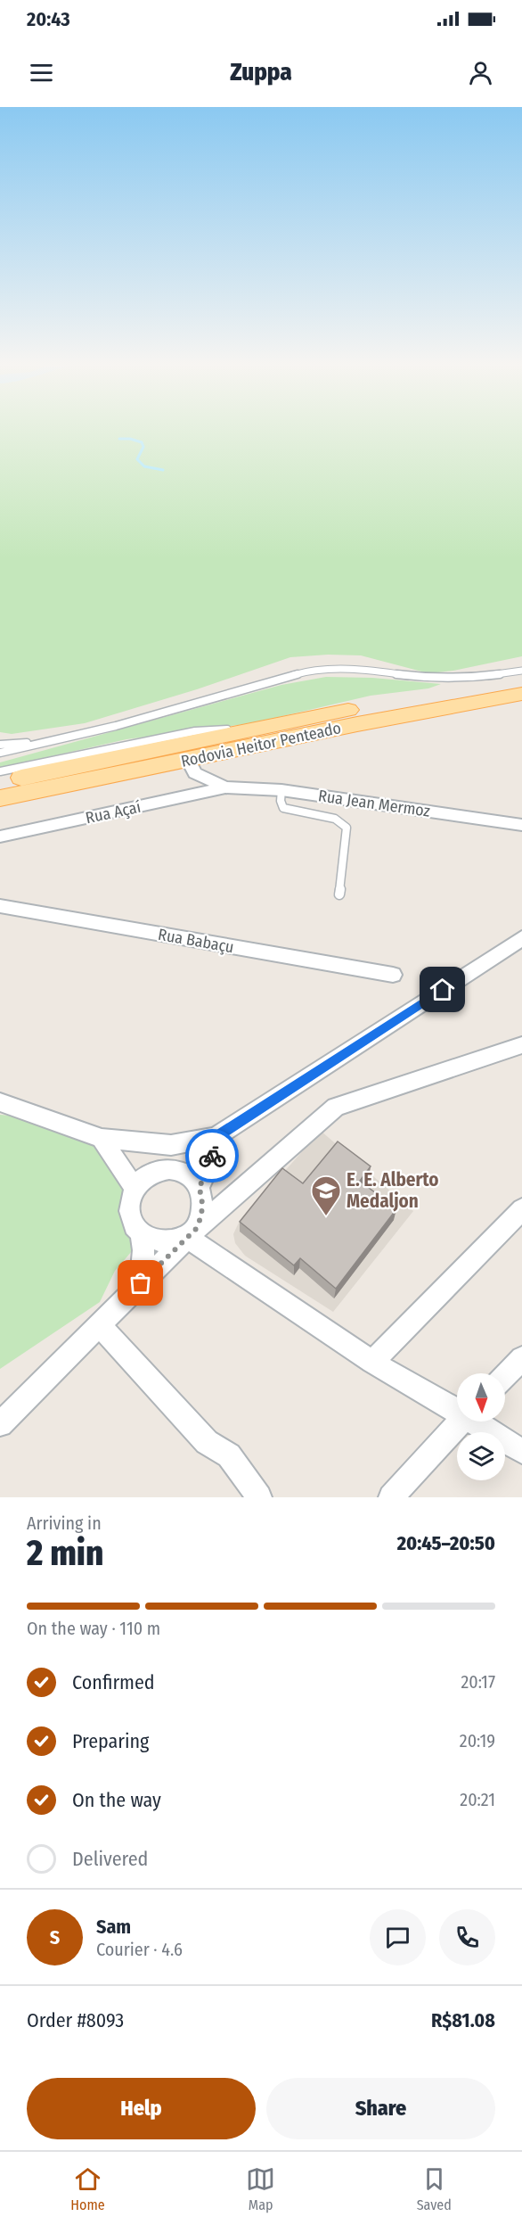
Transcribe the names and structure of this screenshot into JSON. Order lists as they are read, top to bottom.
{
  "streets": {
    "main road": ["Rodovia Heitor Penteado"],
    "street": ["Rua Jean Mermoz", "Rua Açaí", "Rua Babaçu"]
  },
  "crossings": [
    ["Rua Jean Mermoz", "Rua Açaí"]
  ],
  "places": {
    "school or university": ["E. E. Alberto Medaljon"]
  },
  "north": "bottom",
  "page": {
    "status": "20:43",
    "header": "Zuppa",
    "heading": ["2 min", "Arriving in", "20:45–20:50"],
    "panel": [
      "Sam",
      "Courier · 4.6",
      "Order #8093",
      "R$81.08"
    ],
    "bar": "On the way · 110 m",
    "list": [
      ["Confirmed", "20:17"],
      ["Preparing", "20:19"],
      ["On the way", "20:21"],
      "Delivered"
    ],
    "round": "S",
    "buttons": ["Help", "Share"],
    "tabs": ["Home", "Map", "Saved"]
  }
}
